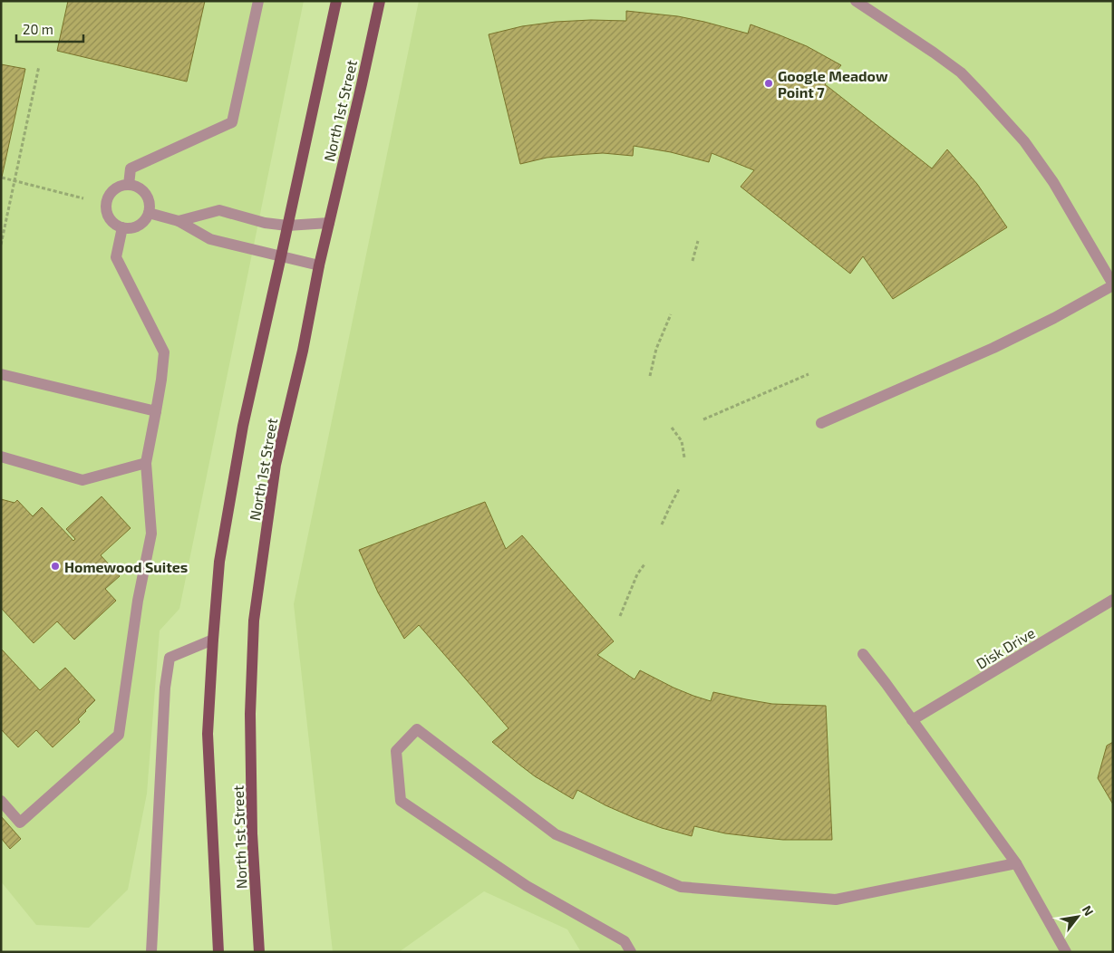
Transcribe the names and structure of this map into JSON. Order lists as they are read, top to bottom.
{
  "streets": {
    "main road": ["North 1st Street"],
    "street": ["Disk Drive"]
  },
  "places": ["Google Meadow Point 7", "Homewood Suites"],
  "scale_bar": "20 m",
  "north": "top right"
}
